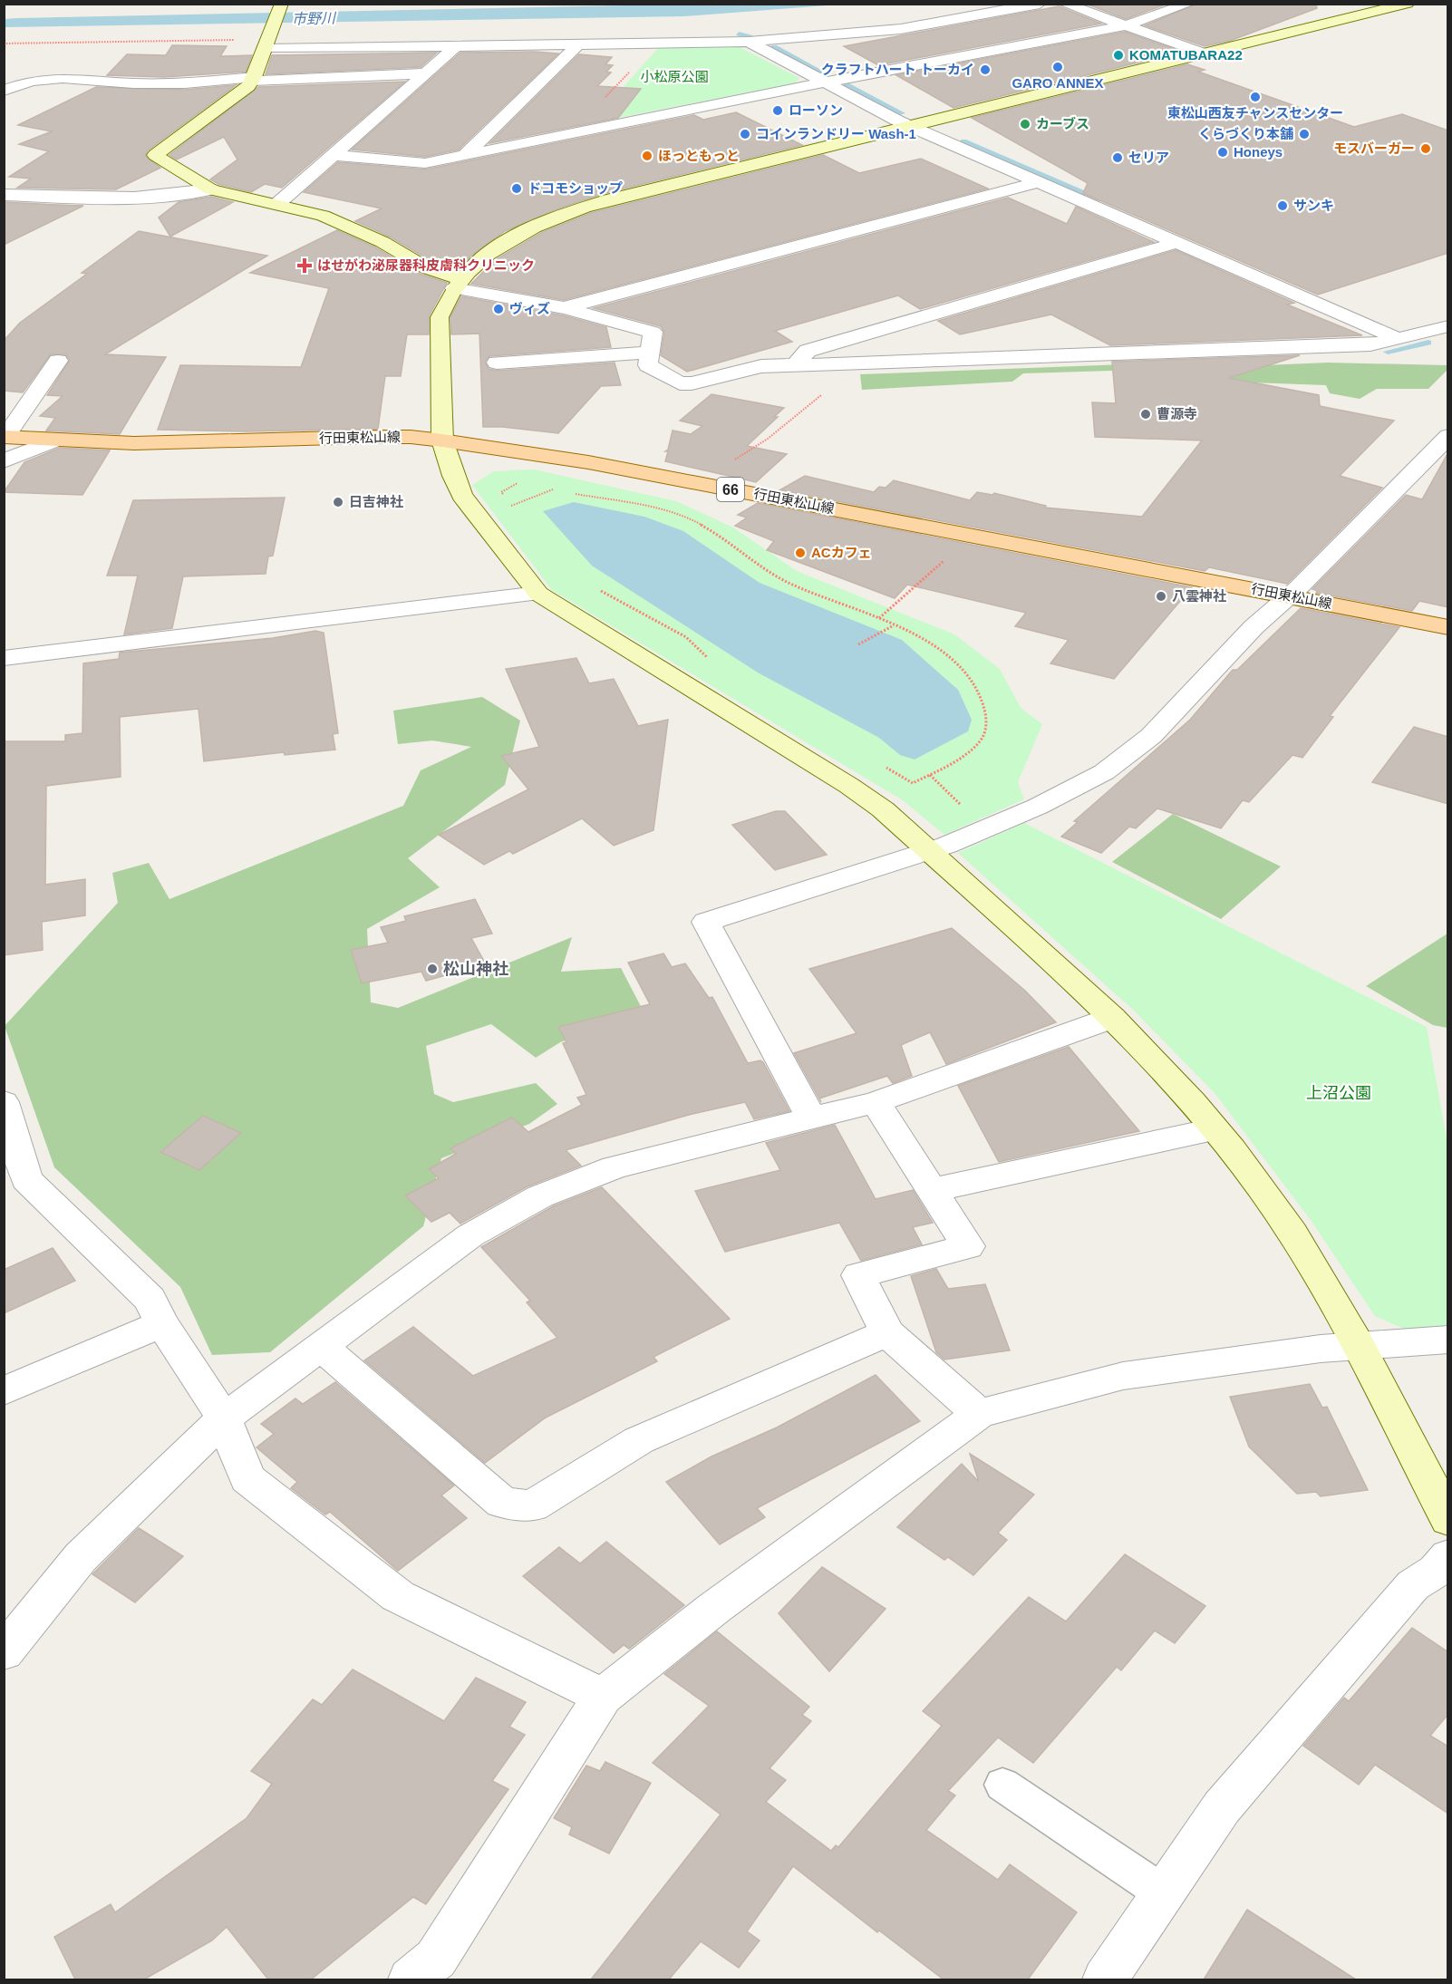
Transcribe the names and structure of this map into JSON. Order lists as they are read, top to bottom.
{
  "streets": {
    "main road": ["行田東松山線", "66"]
  },
  "water": ["市野川"],
  "parks": ["小松原公園", "上沼公園"],
  "places": {
    "other": [
      "KOMATUBARA22",
      "GARO ANNEX",
      "クラフトハート トーカイ",
      "東松山西友チャンスセンター",
      "ローソン",
      "カーブス",
      "コインランドリー Wash-1",
      "くらづくり本舗",
      "モスバーガー",
      "Honeys",
      "ほっともっと",
      "セリア",
      "ドコモショップ",
      "サンキ",
      "ヴィズ",
      "曹源寺",
      "日吉神社",
      "ACカフェ",
      "八雲神社",
      "松山神社"
    ],
    "health": ["はせがわ泌尿器科皮膚科クリニック"]
  }
}
